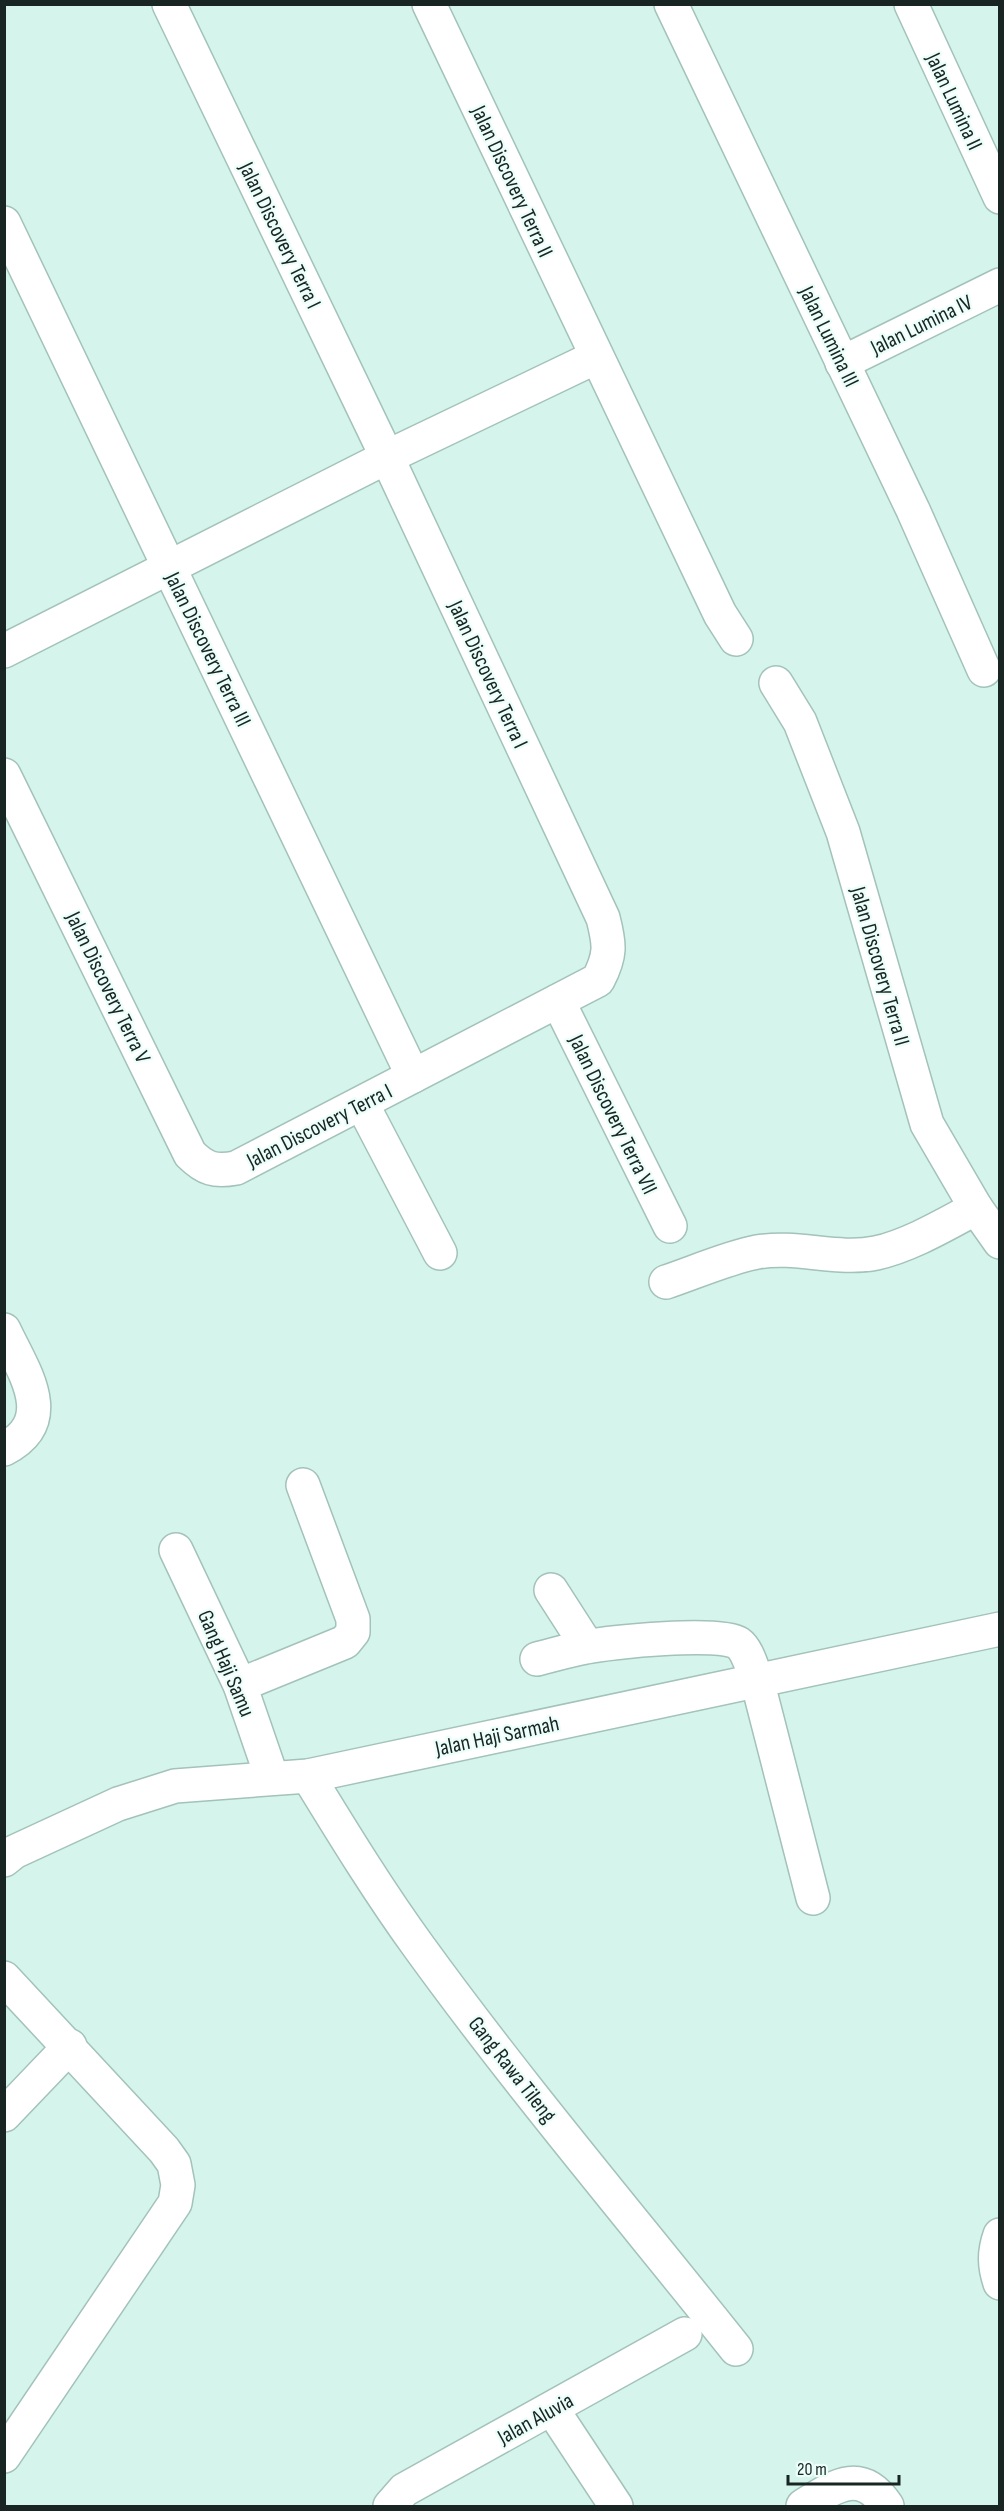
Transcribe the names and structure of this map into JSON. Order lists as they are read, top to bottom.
{
  "streets": {
    "street": [
      "Jalan Lumina II",
      "Jalan Discovery Terra II",
      "Jalan Discovery Terra I",
      "Jalan Lumina IV",
      "Jalan Lumina III",
      "Jalan Discovery Terra III",
      "Jalan Discovery Terra V",
      "Jalan Discovery Terra VII",
      "Gang Haji Samu",
      "Jalan Haji Sarmah",
      "Gang Rawa Tileng",
      "Jalan Aluvia"
    ]
  },
  "crossings": [
    ["Jalan Discovery Terra I", "Jalan Discovery Terra III"],
    ["Jalan Discovery Terra I", "Jalan Discovery Terra V"],
    ["Jalan Discovery Terra I", "Jalan Discovery Terra VII"],
    ["Jalan Lumina IV", "Jalan Lumina III"],
    ["Gang Haji Samu", "Jalan Haji Sarmah"],
    ["Jalan Haji Sarmah", "Gang Rawa Tileng"]
  ],
  "scale_bar": "20 m"
}
